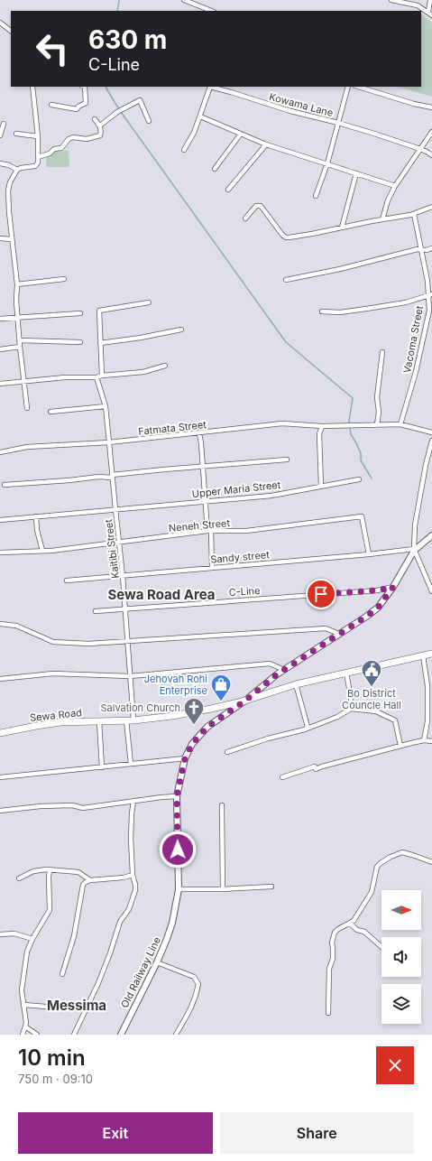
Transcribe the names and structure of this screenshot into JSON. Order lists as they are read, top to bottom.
{
  "streets": {
    "main road": ["Sewa Road"],
    "street": [
      "Kowama Lane",
      "Vacoma Street",
      "Fatmata Street",
      "Upper Maria Street",
      "Neneh Street",
      "Kaitibi Street",
      "Sandy street",
      "C-Line",
      "Old Railway Line"
    ]
  },
  "crossings": [
    ["Vacoma Street", "Fatmata Street"],
    ["Fatmata Street", "Kaitibi Street"],
    ["Upper Maria Street", "Kaitibi Street"],
    ["Neneh Street", "Kaitibi Street"],
    ["Neneh Street", "Sandy street"],
    ["Kaitibi Street", "Sandy street"],
    ["Kaitibi Street", "C-Line"],
    ["Kaitibi Street", "Sewa Road"],
    ["Sandy street", "Old Railway Line"],
    ["C-Line", "Old Railway Line"],
    ["Sewa Road", "Old Railway Line"]
  ],
  "districts": ["Sewa Road Area", "Messima"],
  "places": {
    "public building": ["Bo District Councle Hall"],
    "shop": ["Jehovah Rohi Enterprise"],
    "church": ["Salvation Church"]
  },
  "north": "right",
  "page": {
    "turn": ["630 m", "C-Line"],
    "heading": ["10 min", "750 m · 09:10"],
    "buttons": ["Exit", "Share"]
  }
}
